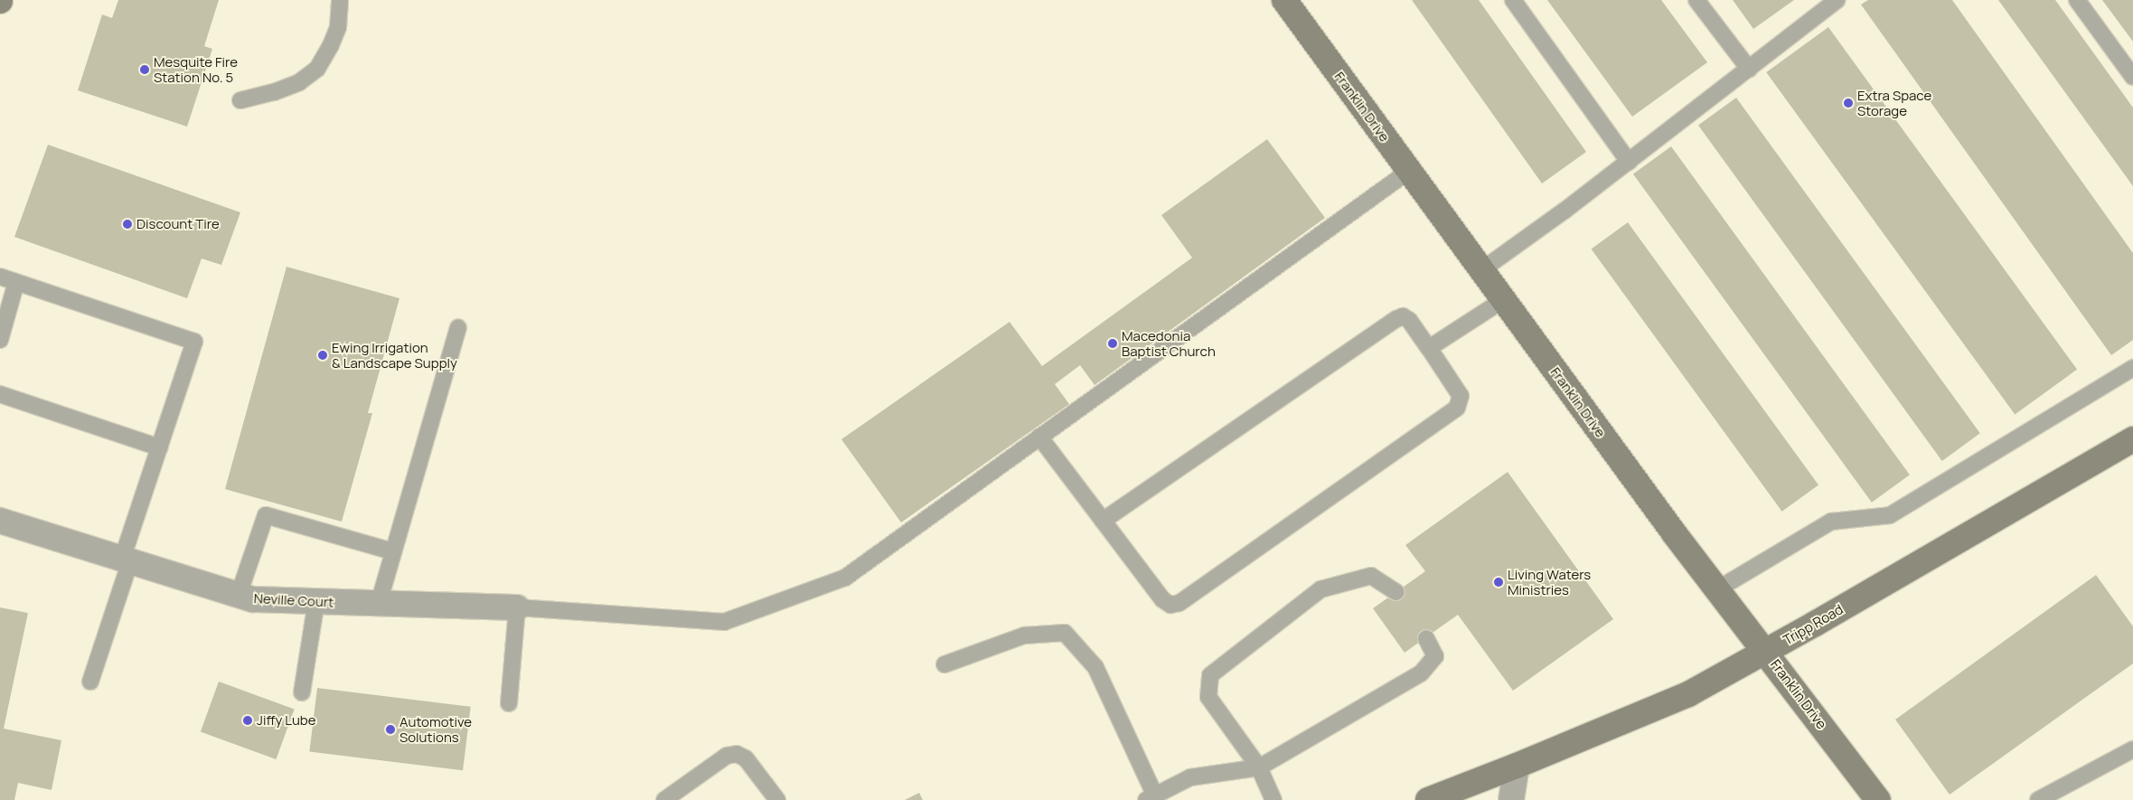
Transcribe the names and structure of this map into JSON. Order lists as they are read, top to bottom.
{
  "streets": {
    "street": ["Franklin Drive", "Neville Court", "Tripp Road"]
  },
  "crossings": [
    ["Franklin Drive", "Tripp Road"]
  ],
  "places": [
    "Mesquite Fire Station No. 5",
    "Extra Space Storage",
    "Discount Tire",
    "Macedonia Baptist Church",
    "Ewing Irrigation & Landscape Supply",
    "Living Waters Ministries",
    "Jiffy Lube",
    "Automotive Solutions"
  ]
}
